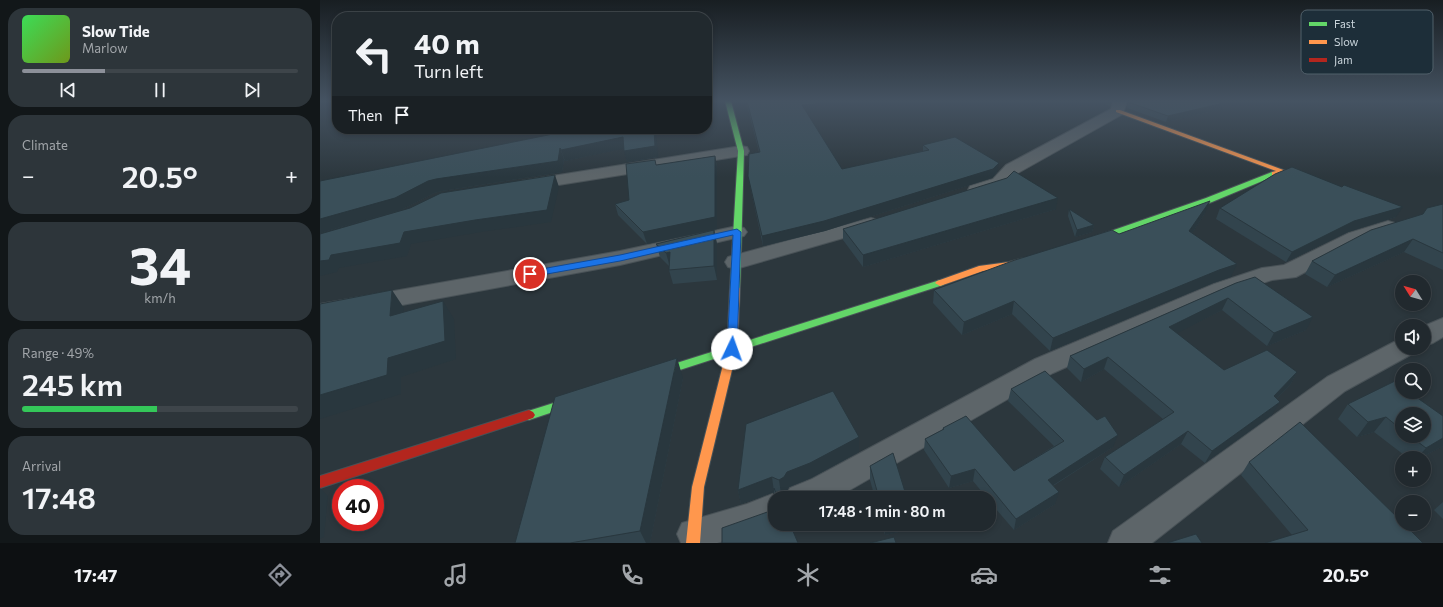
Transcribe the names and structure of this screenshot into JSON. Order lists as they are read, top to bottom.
{
  "legend": ["Fast", "Slow", "Jam"],
  "north": "top left",
  "page": {
    "turn": ["40 m", "Turn left"],
    "song": ["Slow Tide", "Marlow"],
    "then": "Then",
    "tile": [
      "Climate",
      ["34", "km/h"],
      ["Range · 49%", "245 km"],
      ["Arrival", "17:48"]
    ],
    "heat": ["−", "20.5°", "+"],
    "map_buttons": ["+", "−"],
    "limit": "40",
    "trip": "17:48 · 1 min · 80 m",
    "tabs": ["17:47", "20.5°"]
  }
}
